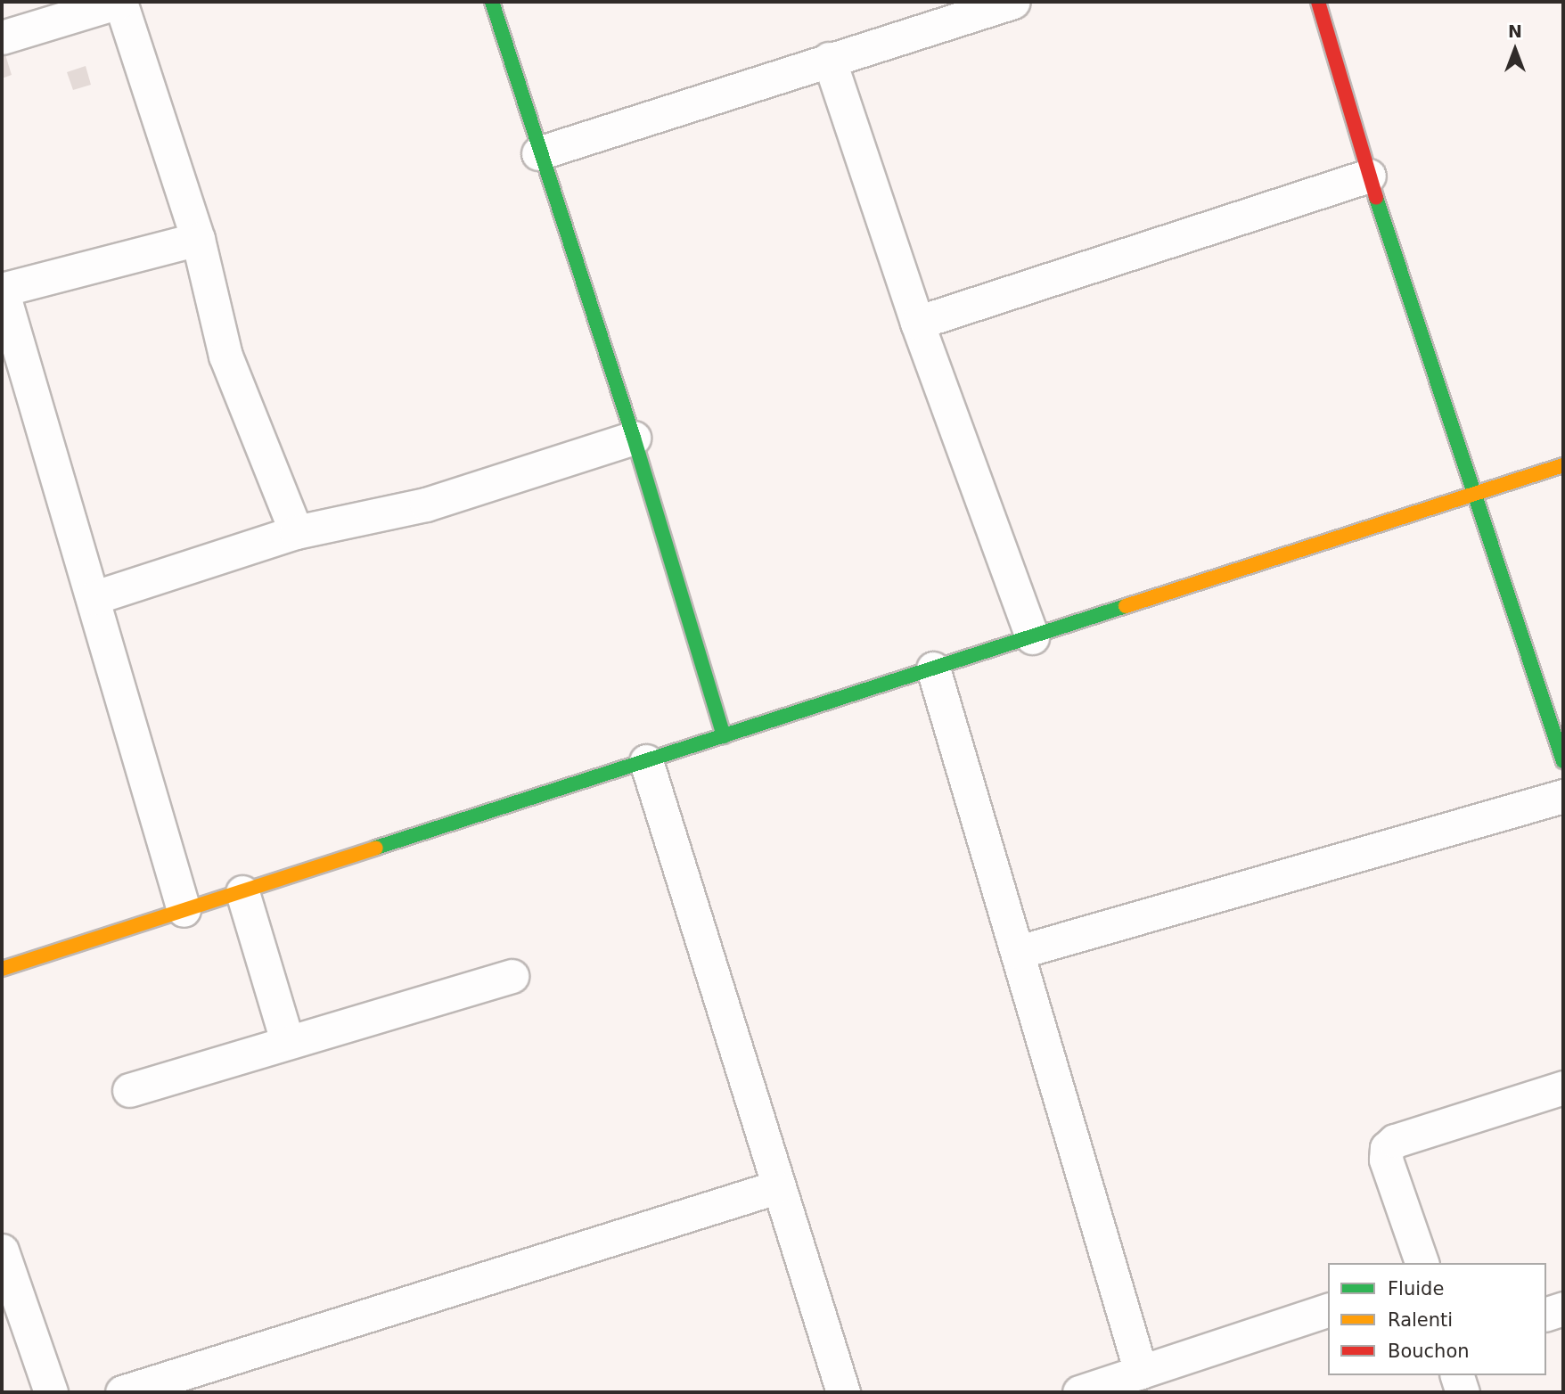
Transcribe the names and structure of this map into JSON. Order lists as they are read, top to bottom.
{
  "legend": ["Fluide", "Ralenti", "Bouchon"],
  "north": "top"
}
